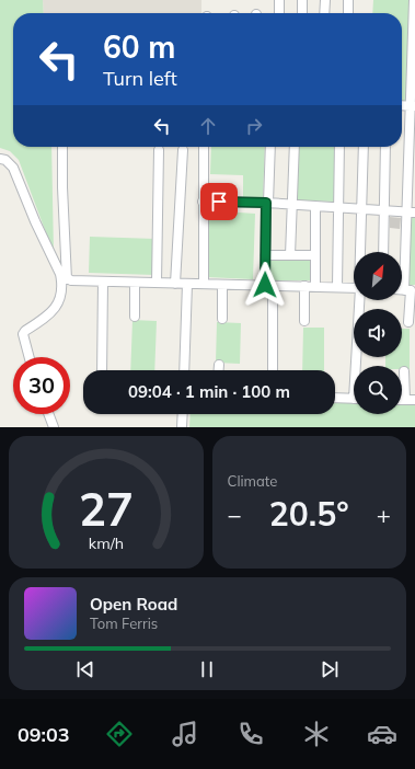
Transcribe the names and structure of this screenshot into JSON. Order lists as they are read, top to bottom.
{
  "north": "top right",
  "page": {
    "turn": ["60 m", "Turn left"],
    "limit": "30",
    "trip": "09:04 · 1 min · 100 m",
    "tile": "Climate",
    "heat": ["−", "20.5°", "+"],
    "song": ["Open Road", "Tom Ferris"],
    "tabs": "09:03",
    "gauge": ["27", "km/h"]
  }
}
